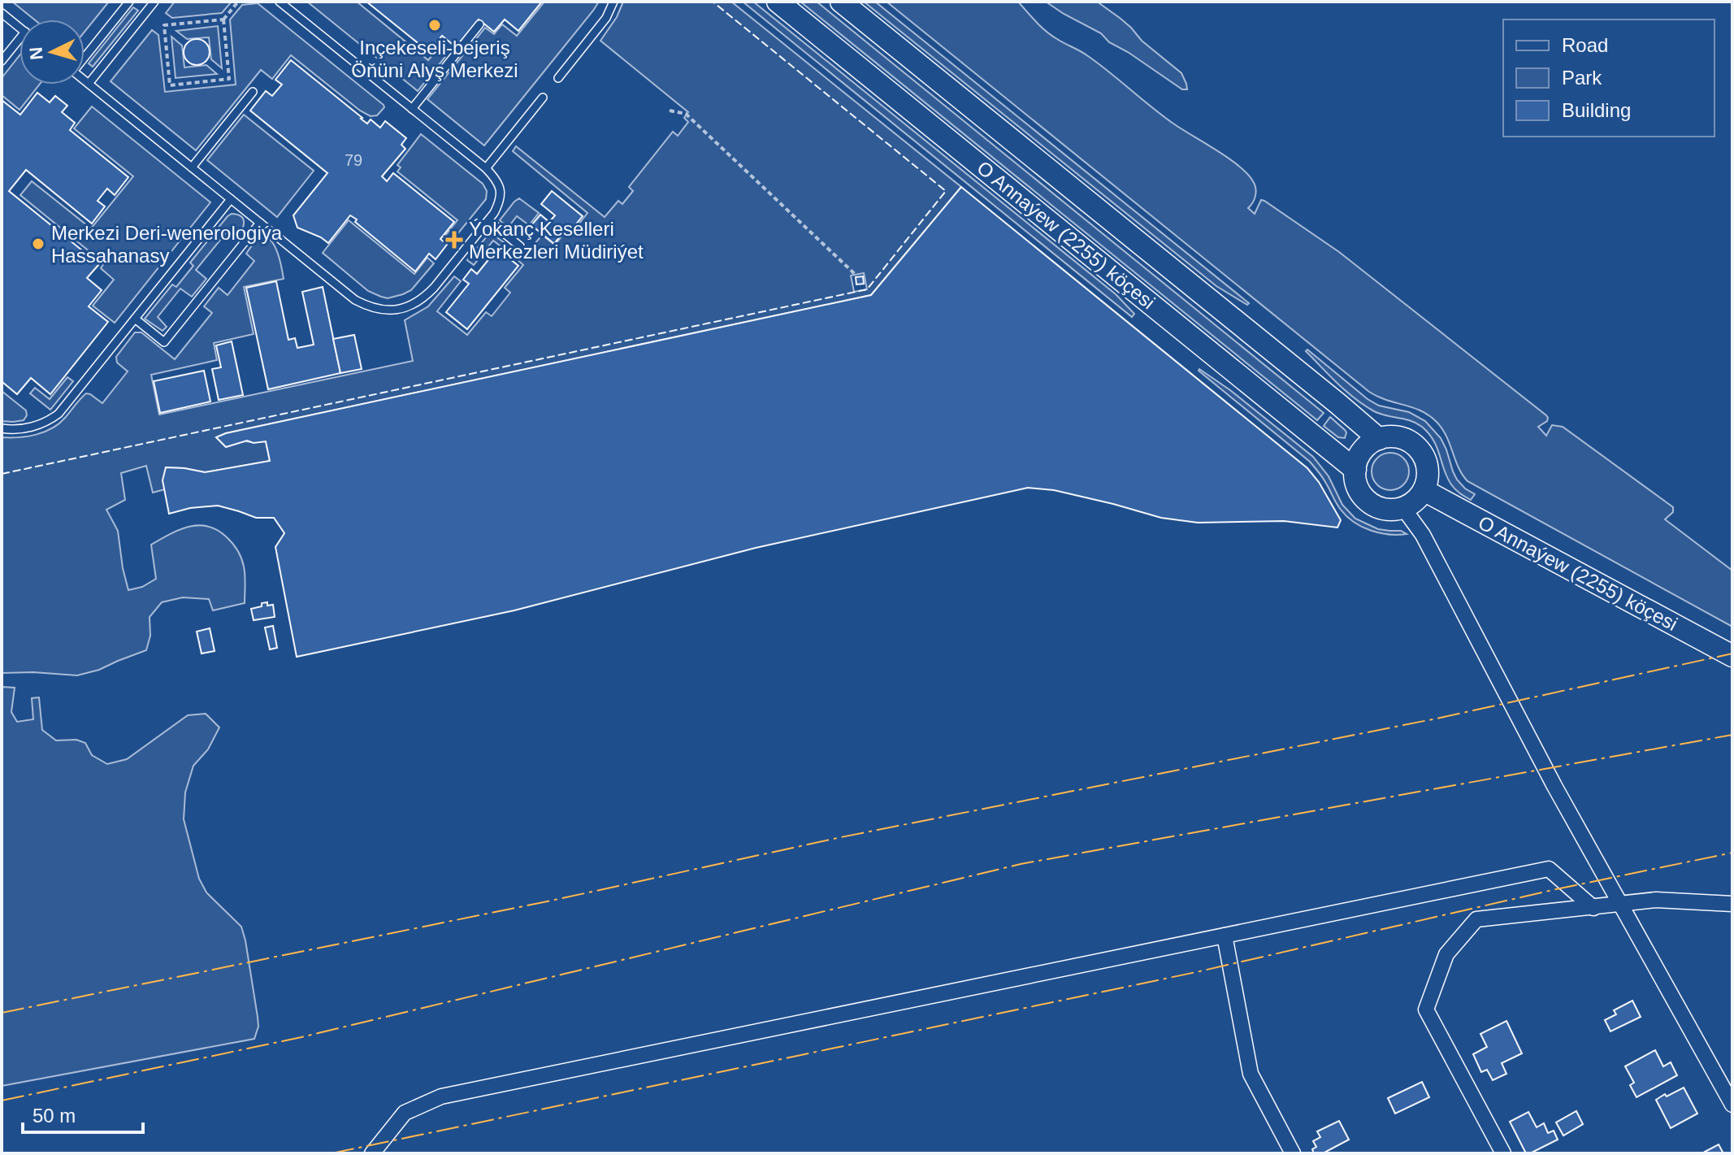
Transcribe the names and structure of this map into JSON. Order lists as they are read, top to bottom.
{
  "streets": {
    "main road": ["O Annaýew (2255) köçesi"]
  },
  "places": {
    "other": ["Inçekeseli-bejeriş Öňüni Alyş Merkezi", "Merkezi Deri-wenerologiýa Hassahanasy"],
    "health": ["Ýokanç Keselleri Merkezleri Müdiriýet"]
  },
  "house_numbers": ["79"],
  "legend": ["Road", "Park", "Building"],
  "scale_bar": "50 m",
  "north": "left"
}
